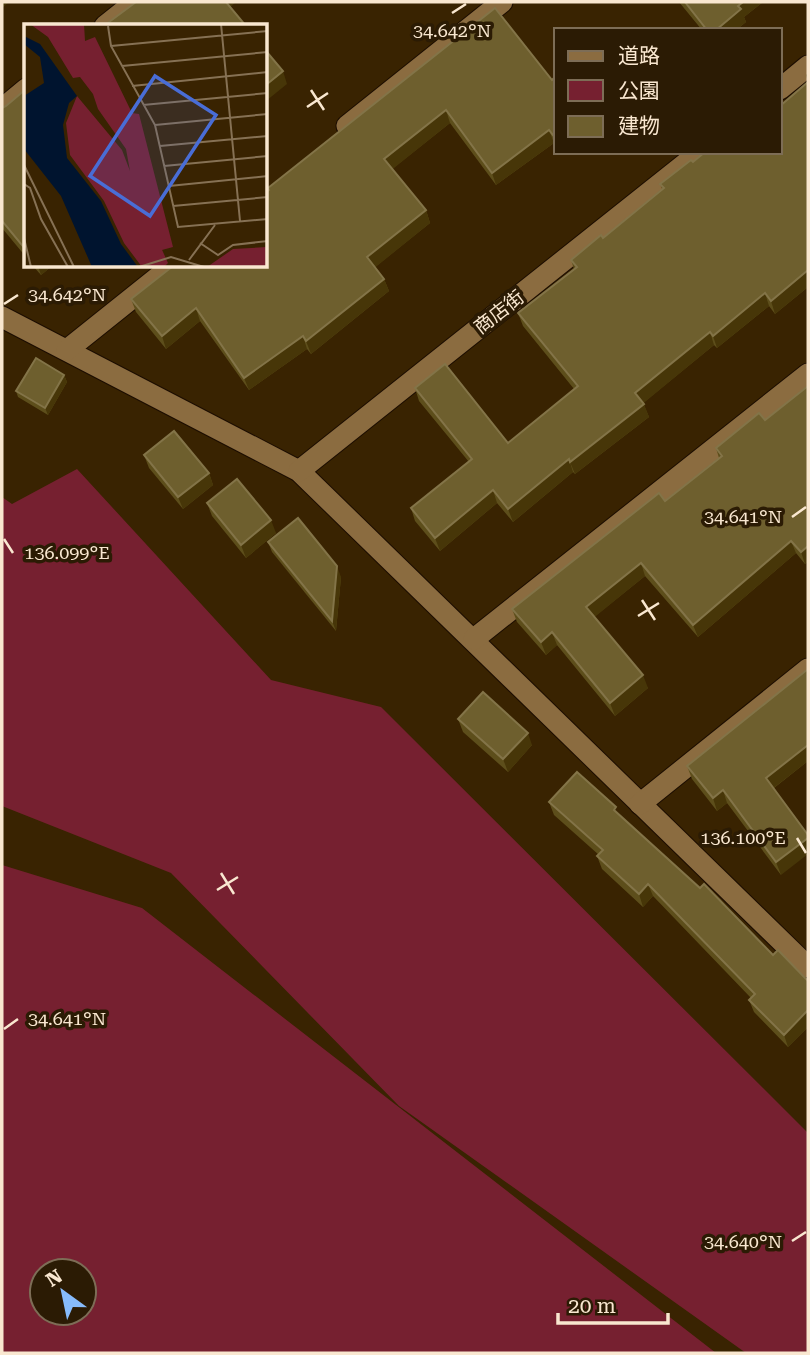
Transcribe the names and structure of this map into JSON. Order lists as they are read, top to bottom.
{
  "streets": {
    "street": ["商店街"]
  },
  "legend": ["道路", "公園", "建物"],
  "scale_bar": "20 m",
  "north": "top left",
  "coordinates": [
    "34.642°N",
    "34.641°N",
    "136.099°E",
    "136.100°E",
    "34.640°N"
  ]
}
